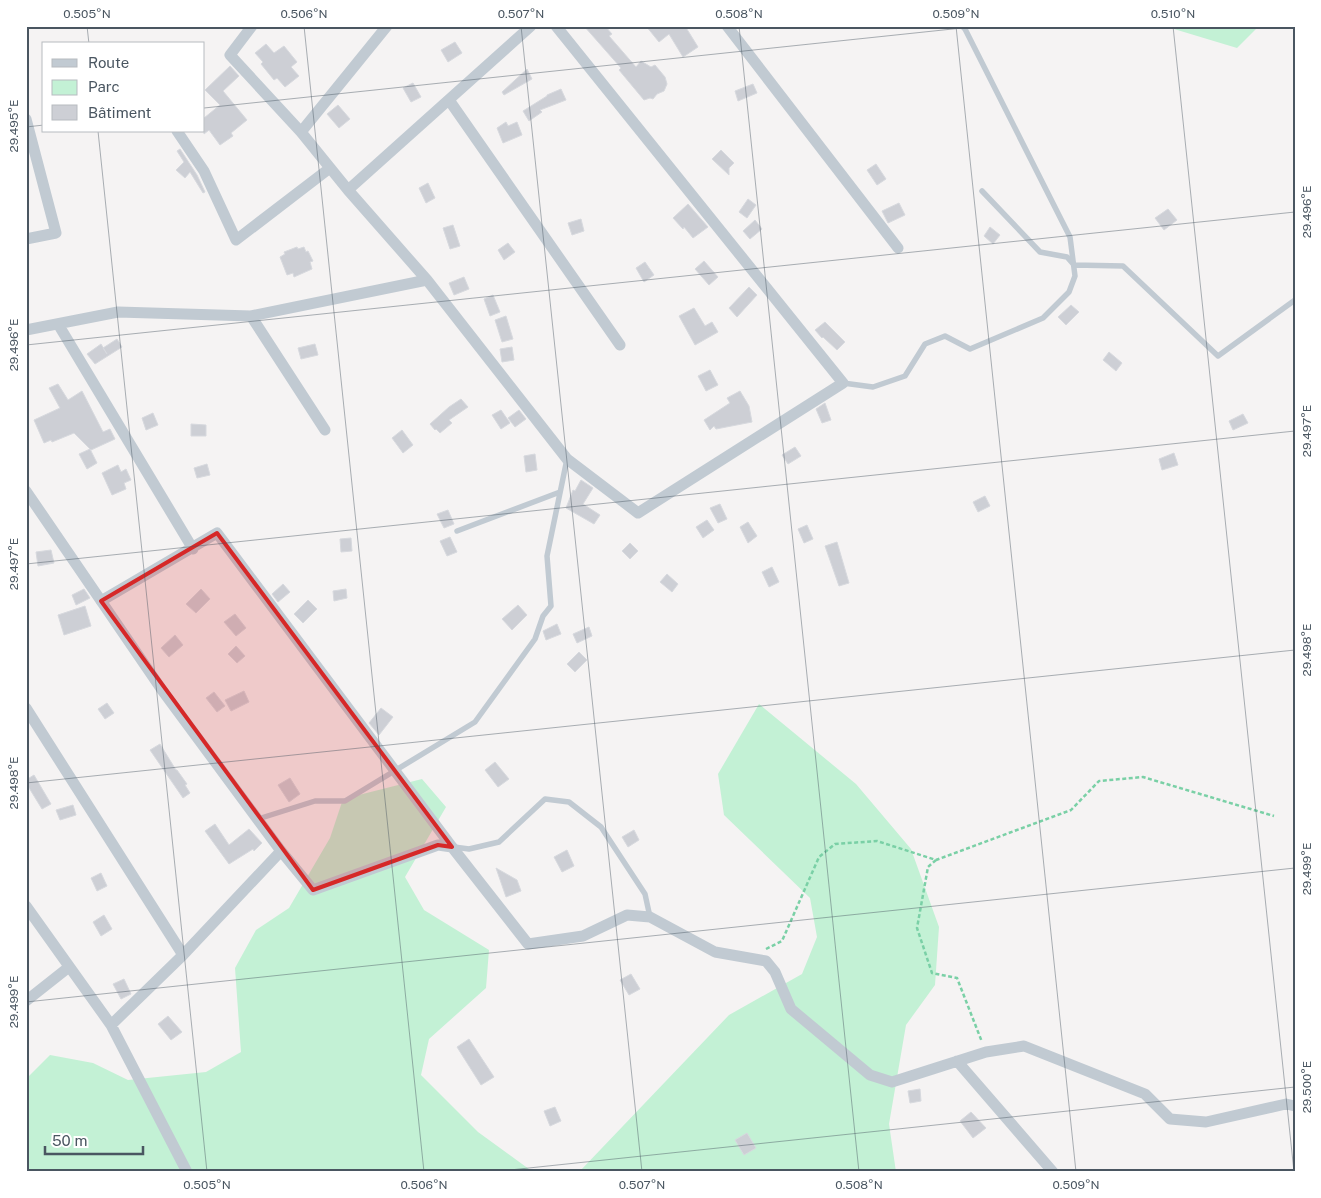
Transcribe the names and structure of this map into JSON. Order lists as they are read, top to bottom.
{
  "legend": ["Route", "Parc", "Bâtiment"],
  "scale_bar": "50 m",
  "coordinates": [
    "0.505°N",
    "0.506°N",
    "0.507°N",
    "0.508°N",
    "0.509°N",
    "0.510°N",
    "29.495°E",
    "29.496°E",
    "29.497°E",
    "29.498°E",
    "29.499°E",
    "29.500°E"
  ]
}
